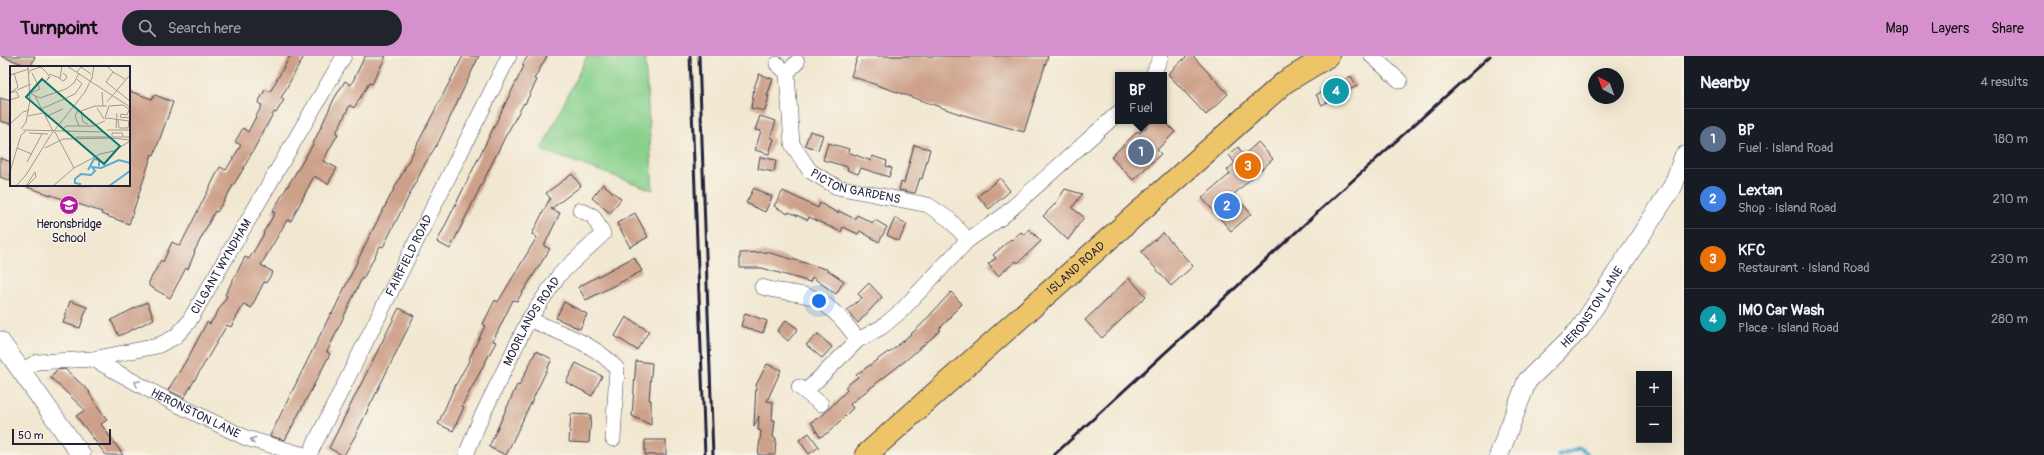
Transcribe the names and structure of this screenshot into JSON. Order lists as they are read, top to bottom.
{
  "streets": {
    "main road": ["ISLAND ROAD"],
    "street": [
      "PICTON GARDENS",
      "FAIRFIELD ROAD",
      "CILGANT WYNDHAM",
      "HERONSTON LANE",
      "MOORLANDS ROAD"
    ]
  },
  "crossings": [
    ["CILGANT WYNDHAM", "HERONSTON LANE"]
  ],
  "one_way": ["HERONSTON LANE"],
  "places": {
    "school or university": ["Heronsbridge School"]
  },
  "scale_bar": "50 m",
  "north": "top left",
  "page": {
    "header": "Turnpoint",
    "search": "Search here",
    "nav": ["Map", "Layers", "Share"],
    "heading": ["Nearby", "4 results"],
    "popup": ["BP", "Fuel"],
    "pins": [
      "4",
      "1",
      "3",
      "2"
    ],
    "list": [
      {
        "mark": "1",
        "name": "BP",
        "note": "Fuel · Island Road",
        "value": "180 m"
      },
      {
        "mark": "2",
        "name": "Lextan",
        "note": "Shop · Island Road",
        "value": "210 m"
      },
      {
        "mark": "3",
        "name": "KFC",
        "note": "Restaurant · Island Road",
        "value": "230 m"
      },
      {
        "mark": "4",
        "name": "IMO Car Wash",
        "note": "Place · Island Road",
        "value": "280 m"
      }
    ],
    "map_buttons": ["+", "−"],
    "scale": "50 m"
  }
}
